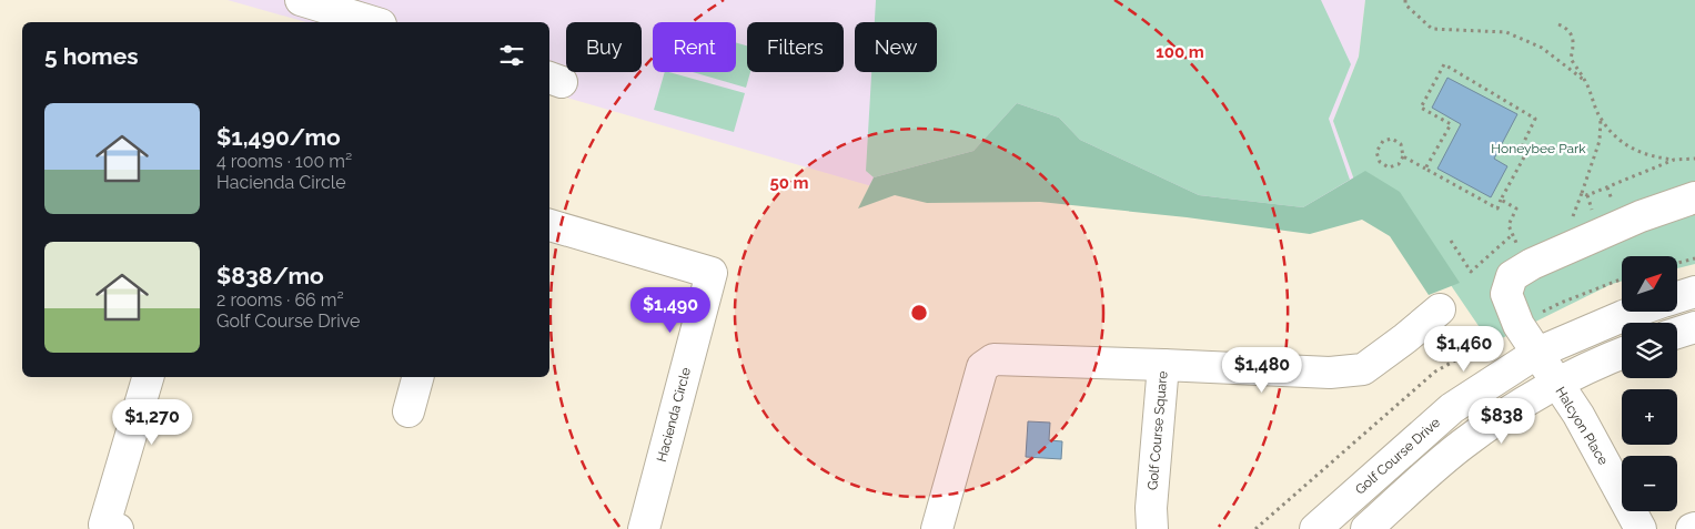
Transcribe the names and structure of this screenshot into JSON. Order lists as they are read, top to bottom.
{
  "streets": {
    "street": [
      "Hacienda Circle",
      "Halcyon Place",
      "Golf Course Square",
      "Golf Course Drive"
    ]
  },
  "crossings": [
    ["Halcyon Place", "Golf Course Drive"]
  ],
  "parks": ["Honeybee Park"],
  "north": "top right",
  "page": {
    "chip": [
      "Buy",
      "Rent",
      "Filters",
      "New"
    ],
    "heading": "5 homes",
    "list": [
      {
        "name": "$1,490/mo",
        "note": "4 rooms · 100 m² · Hacienda Circle"
      },
      {
        "name": "$838/mo",
        "note": "2 rooms · 66 m² · Golf Course Drive"
      }
    ],
    "map_buttons": ["+", "−"],
    "price": [
      "$1,490",
      "$1,460",
      "$1,480",
      "$838",
      "$1,270"
    ]
  },
  "rings": ["100 m", "50 m"]
}
